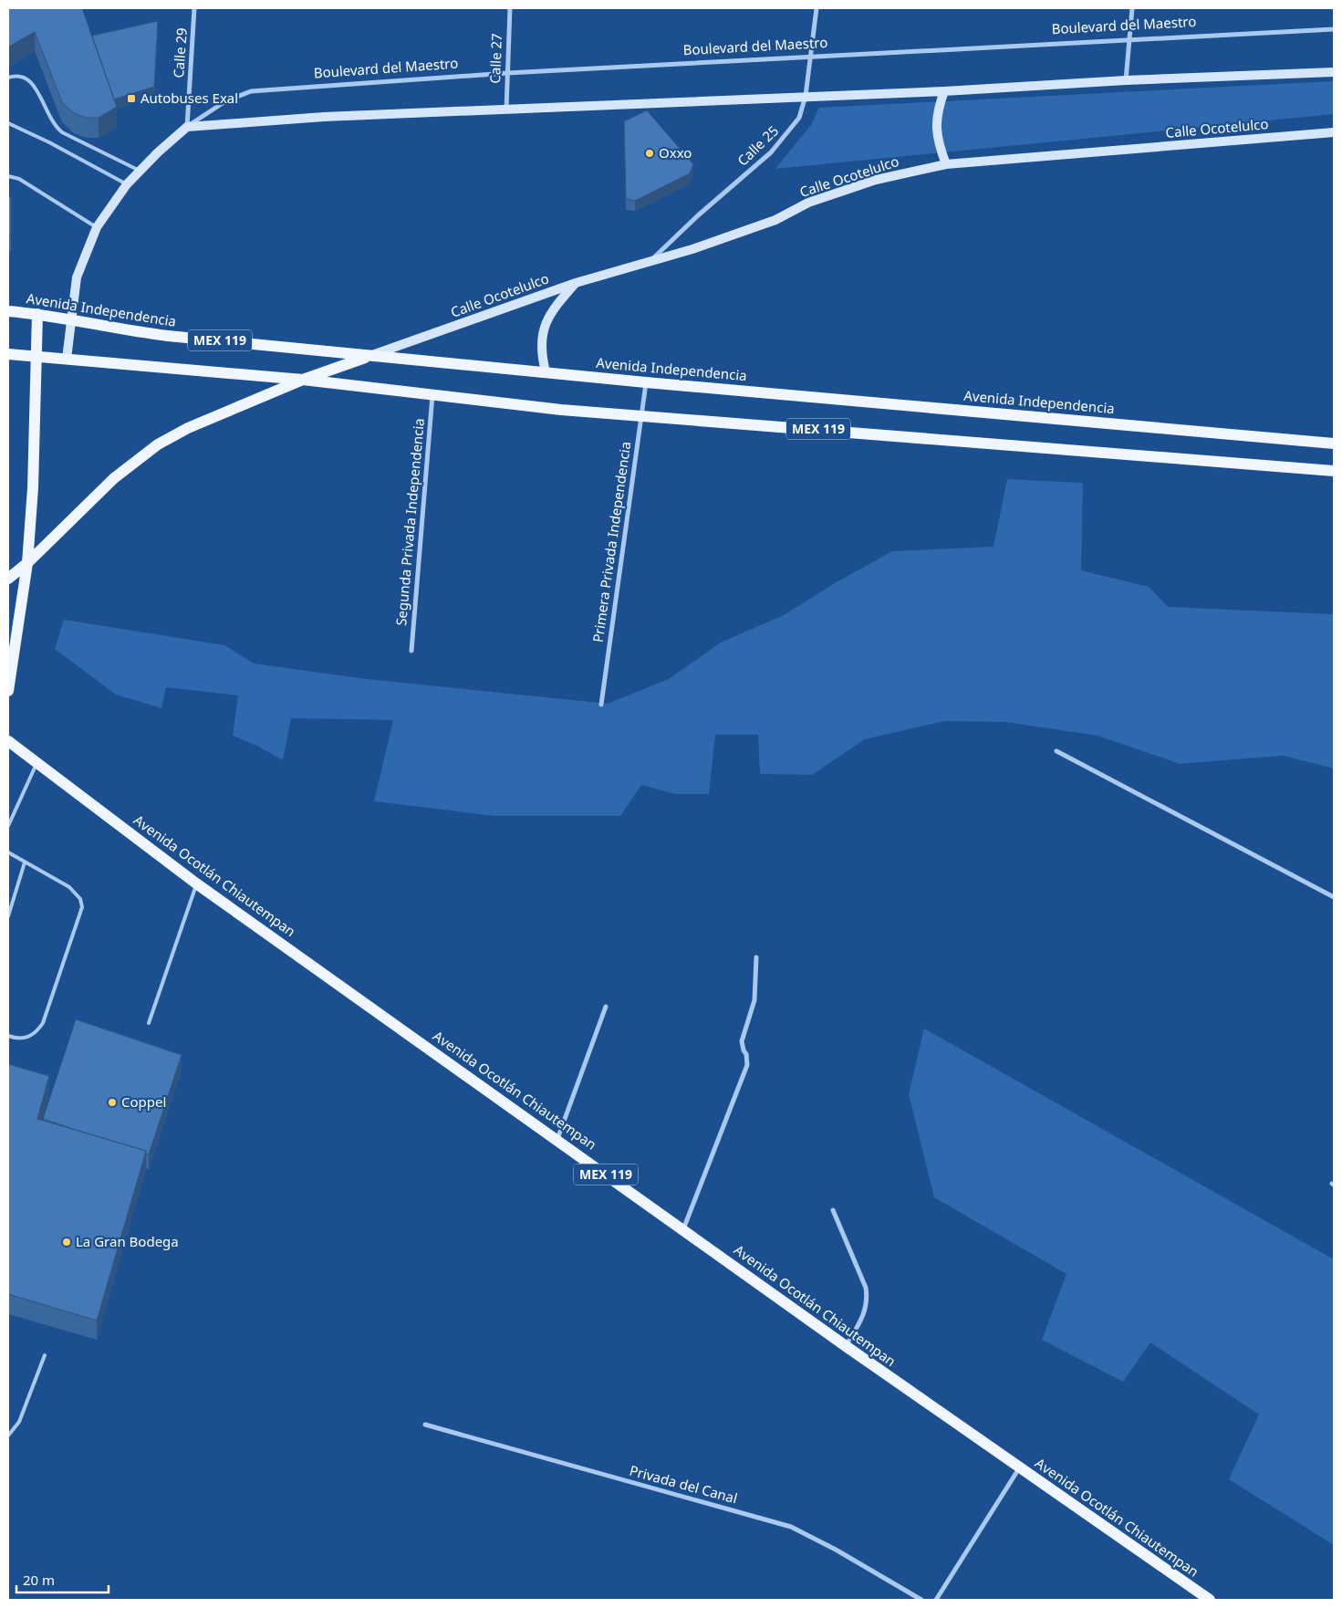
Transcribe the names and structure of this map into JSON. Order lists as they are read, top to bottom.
{
  "streets": {
    "main road": [
      "Boulevard del Maestro",
      "Calle Ocotelulco",
      "Avenida Independencia",
      "MEX 119",
      "Avenida Ocotlán Chiautempan"
    ],
    "street": [
      "Calle 29",
      "Calle 27",
      "Calle 25",
      "Segunda Privada Independencia",
      "Primera Privada Independencia",
      "Privada del Canal"
    ]
  },
  "crossings": [
    ["Boulevard del Maestro", "Calle 29"],
    ["Boulevard del Maestro", "Calle 27"],
    ["Boulevard del Maestro", "Calle 25"],
    ["Boulevard del Maestro", "Avenida Independencia"],
    ["Boulevard del Maestro", "MEX 119"],
    ["Calle Ocotelulco", "Calle 25"],
    ["Calle Ocotelulco", "Avenida Independencia"],
    ["Avenida Independencia", "Primera Privada Independencia"],
    ["MEX 119", "Segunda Privada Independencia"],
    ["MEX 119", "Primera Privada Independencia"]
  ],
  "places": {
    "transit": ["Autobuses Exal"],
    "other": ["Oxxo", "Coppel", "La Gran Bodega"]
  },
  "scale_bar": "20 m"
}
